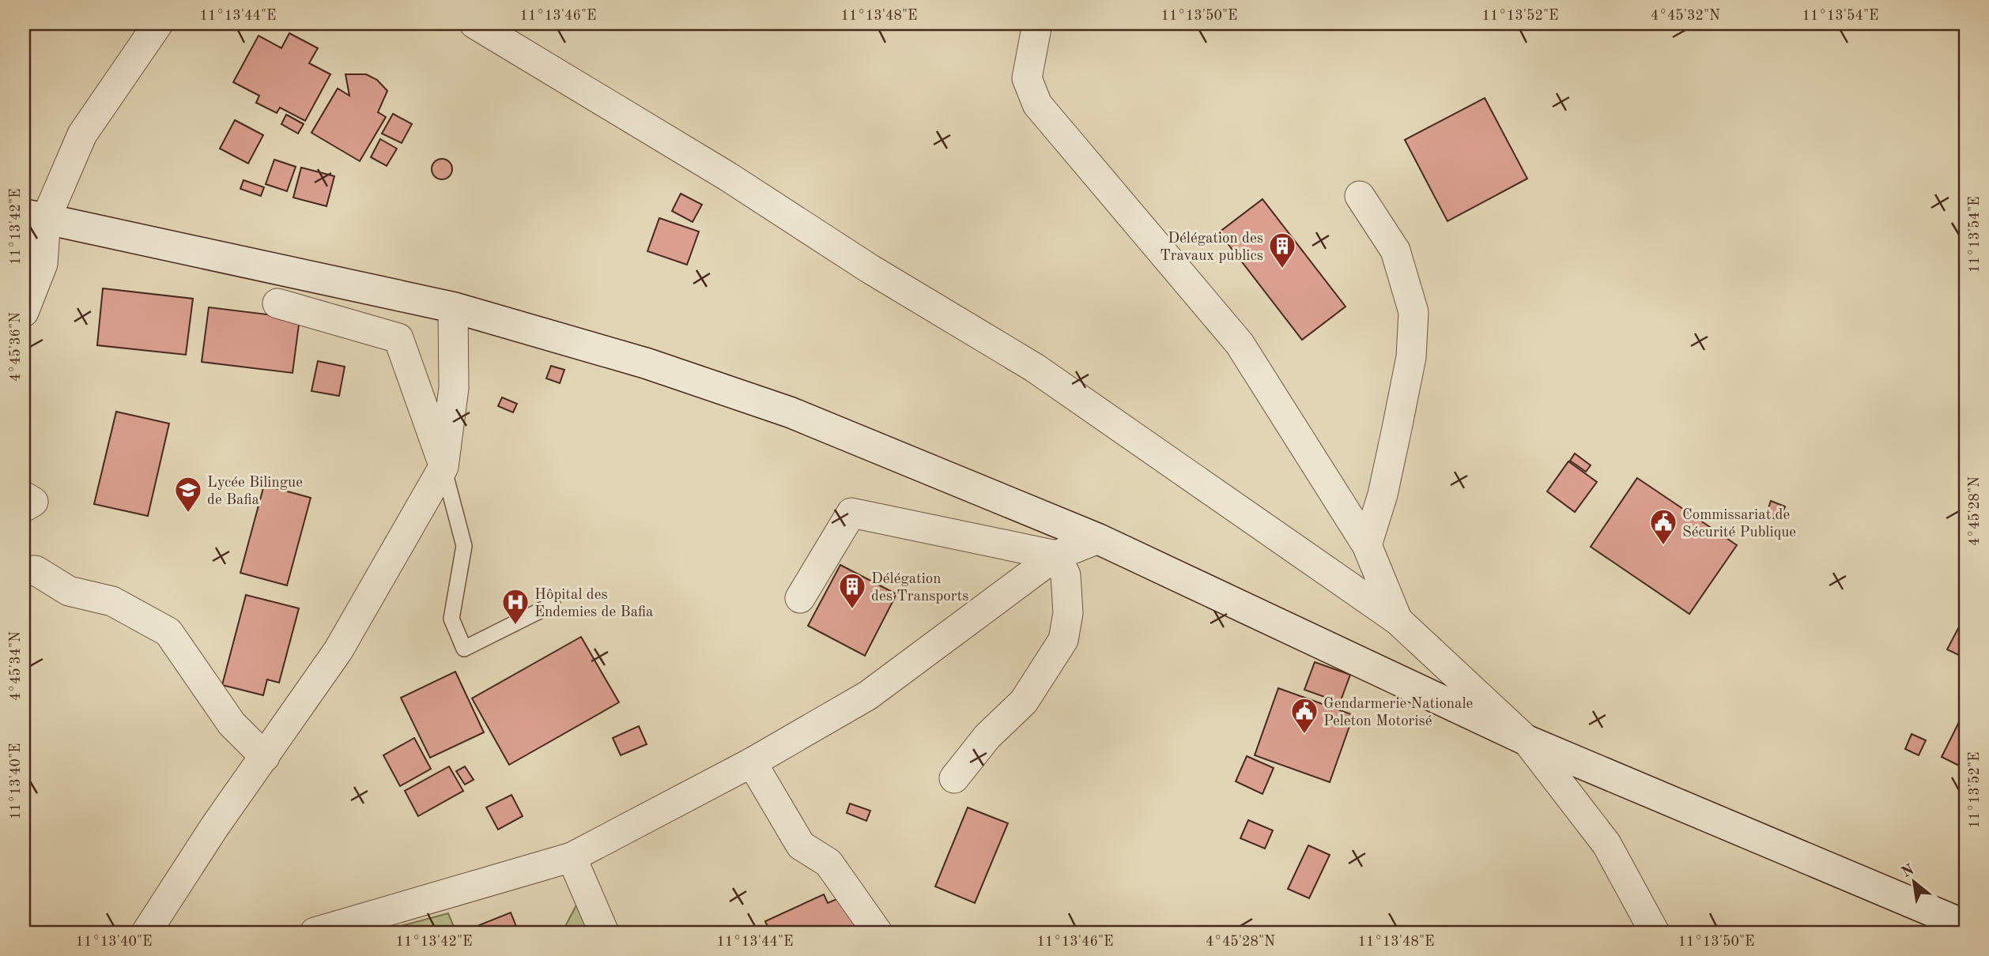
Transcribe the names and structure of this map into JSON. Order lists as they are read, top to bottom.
{
  "places": {
    "building": ["Délégation des Travaux publics", "Délégation des Transports"],
    "school or university": ["Lycée Bilingue de Bafia"],
    "public building": ["Commissariat de Sécurité Publique", "Gendarmerie Nationale Peleton Motorisé"],
    "hospital": ["Hôpital des Endemies de Bafia"]
  },
  "north": "top left",
  "coordinates": [
    "11°13'44\"E",
    "11°13'46\"E",
    "11°13'48\"E",
    "11°13'50\"E",
    "11°13'52\"E",
    "4°45'32\"N",
    "11°13'54\"E",
    "11°13'42\"E",
    "4°45'36\"N",
    "4°45'28\"N",
    "4°45'34\"N",
    "11°13'40\"E"
  ]
}
